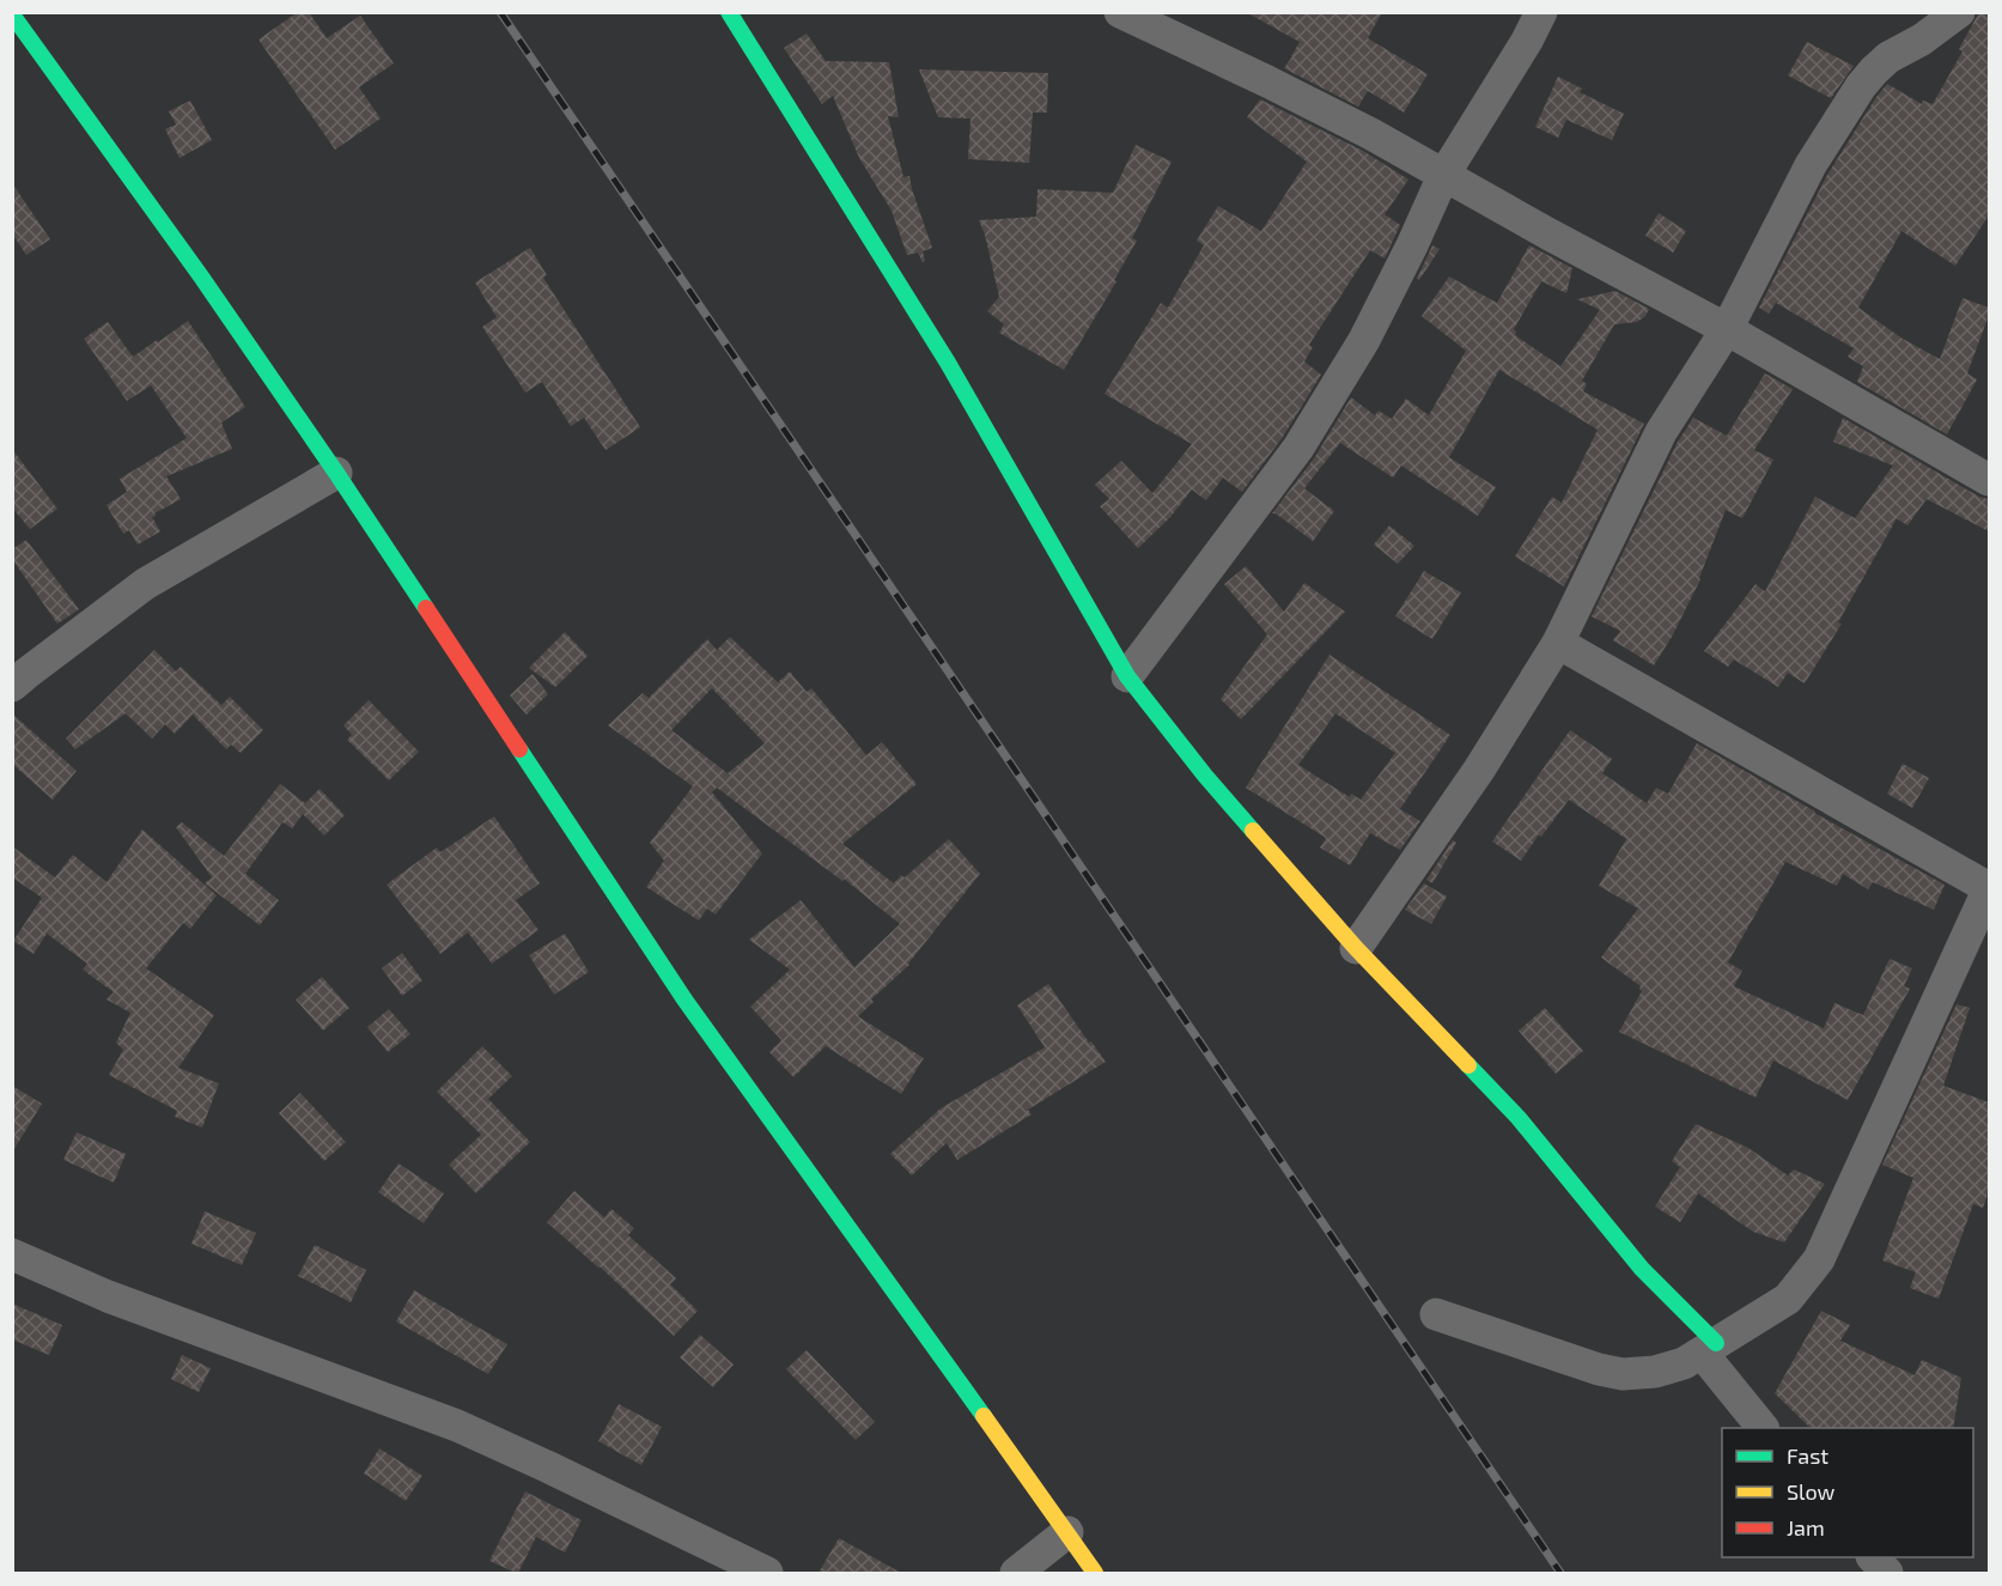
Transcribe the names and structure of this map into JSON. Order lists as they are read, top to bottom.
{
  "legend": ["Fast", "Slow", "Jam"]
}
